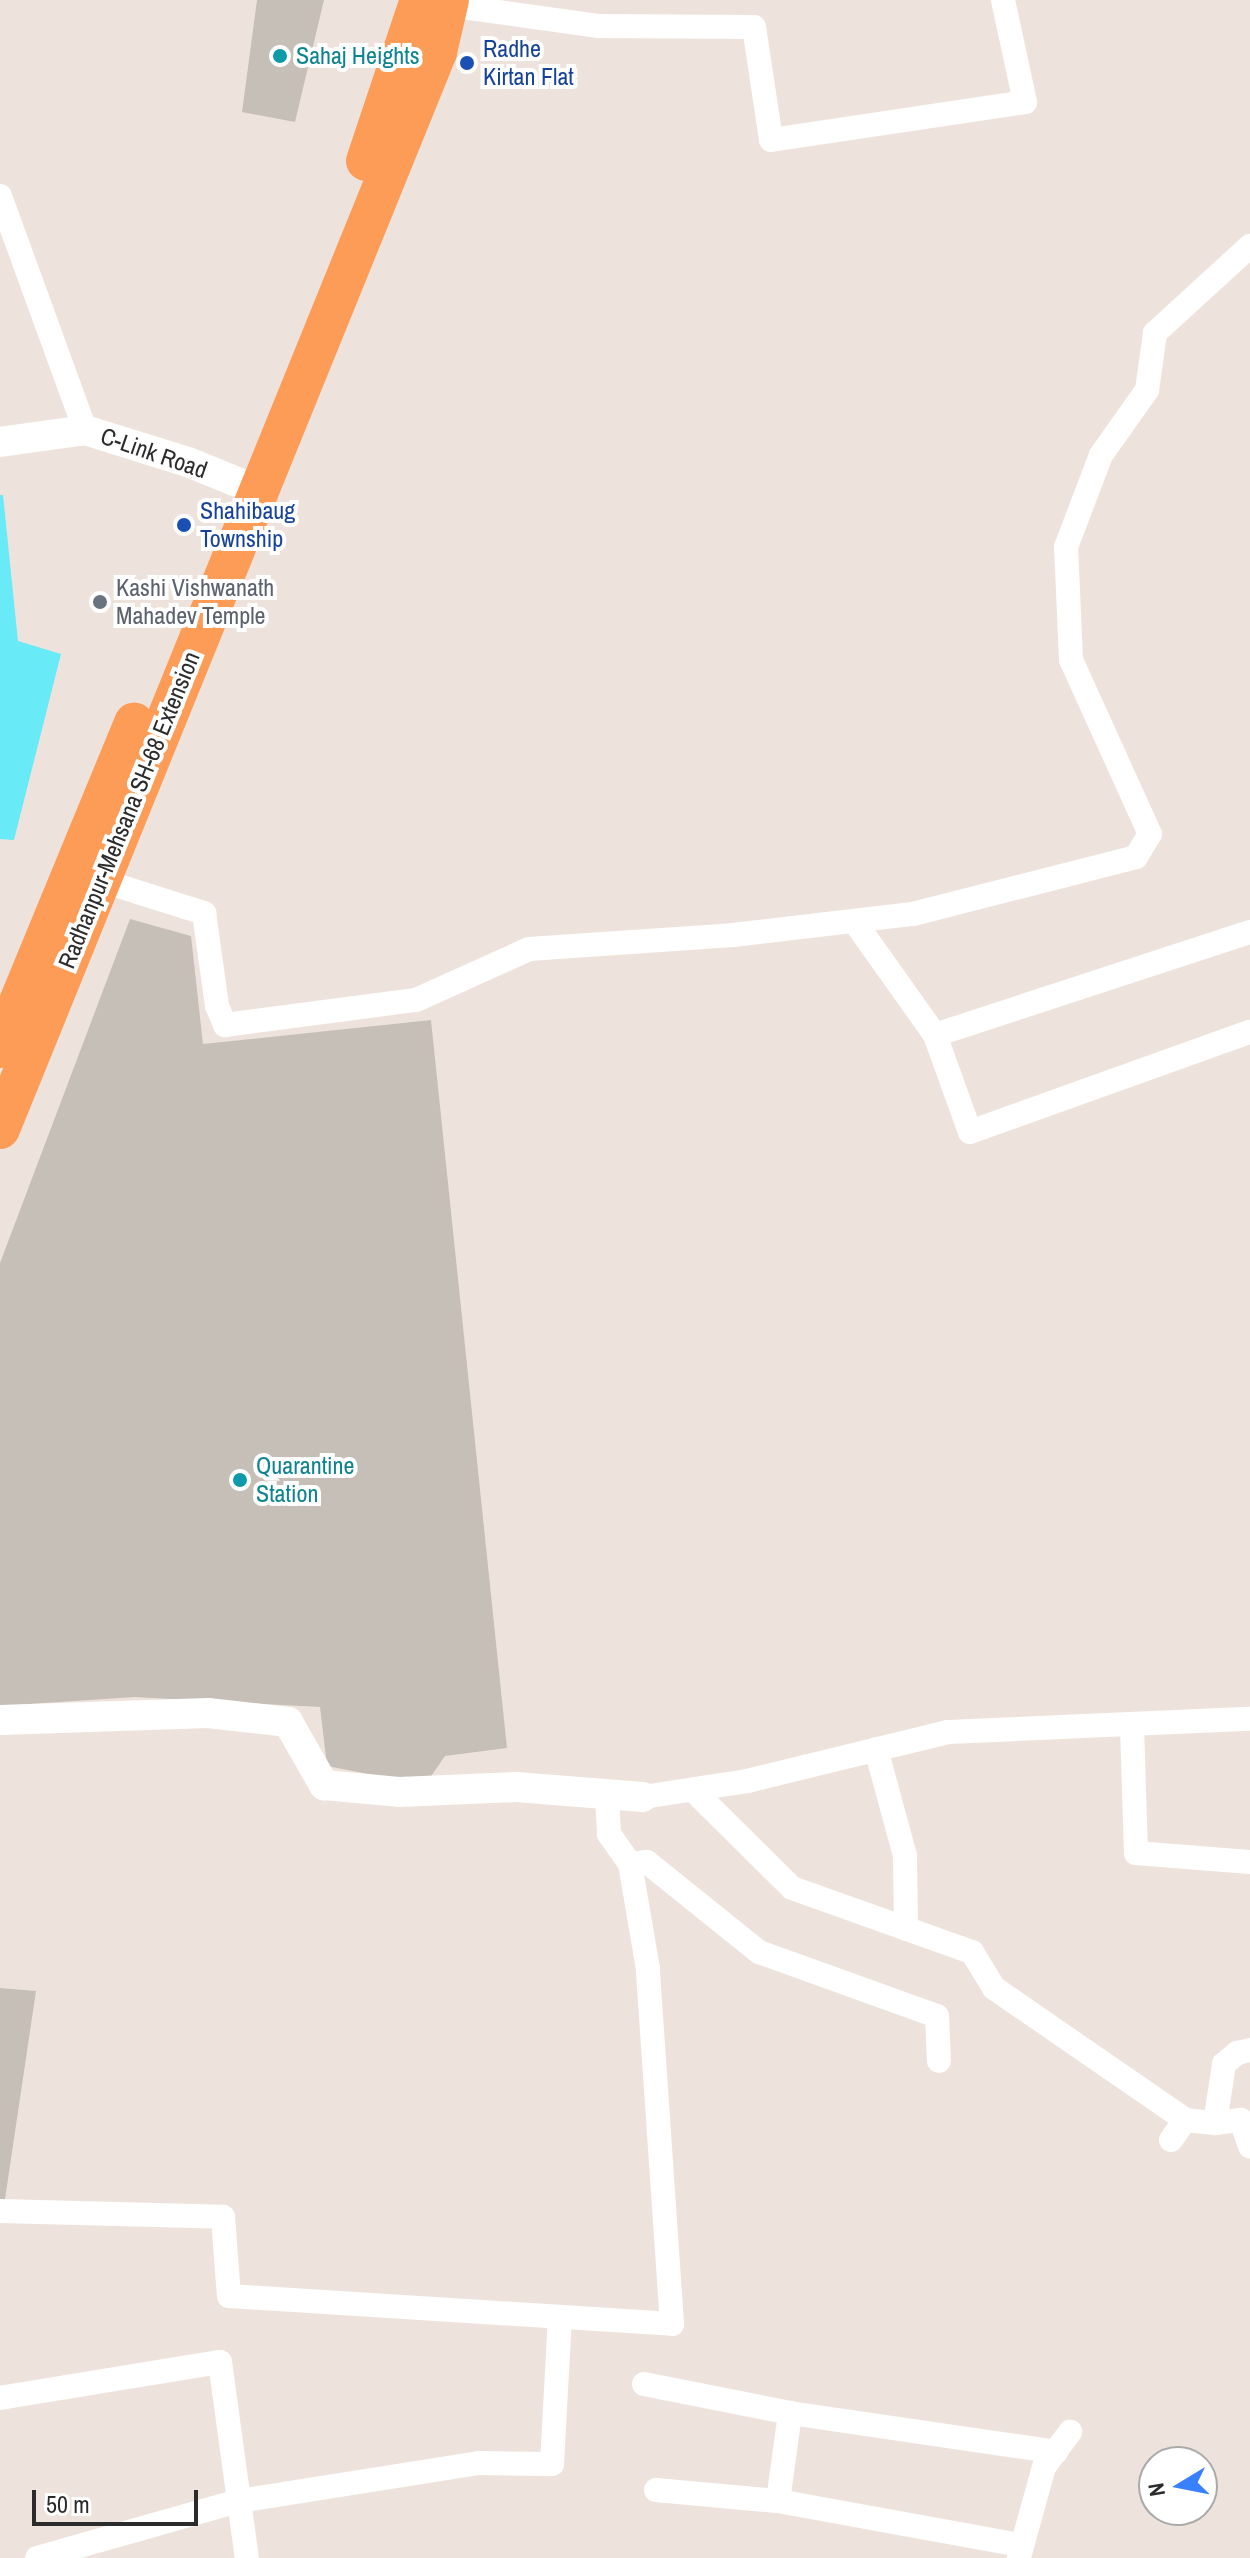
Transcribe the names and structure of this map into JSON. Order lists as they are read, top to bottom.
{
  "streets": {
    "highway": ["Radhanpur-Mehsana SH-68 Extension"],
    "street": ["C-Link Road"]
  },
  "crossings": [
    ["C-Link Road", "Radhanpur-Mehsana SH-68 Extension"]
  ],
  "places": [
    "Sahaj Heights",
    "Radhe Kirtan Flat",
    "Shahibaug Township",
    "Kashi Vishwanath Mahadev Temple",
    "Quarantine Station"
  ],
  "scale_bar": "50 m",
  "north": "left"
}
